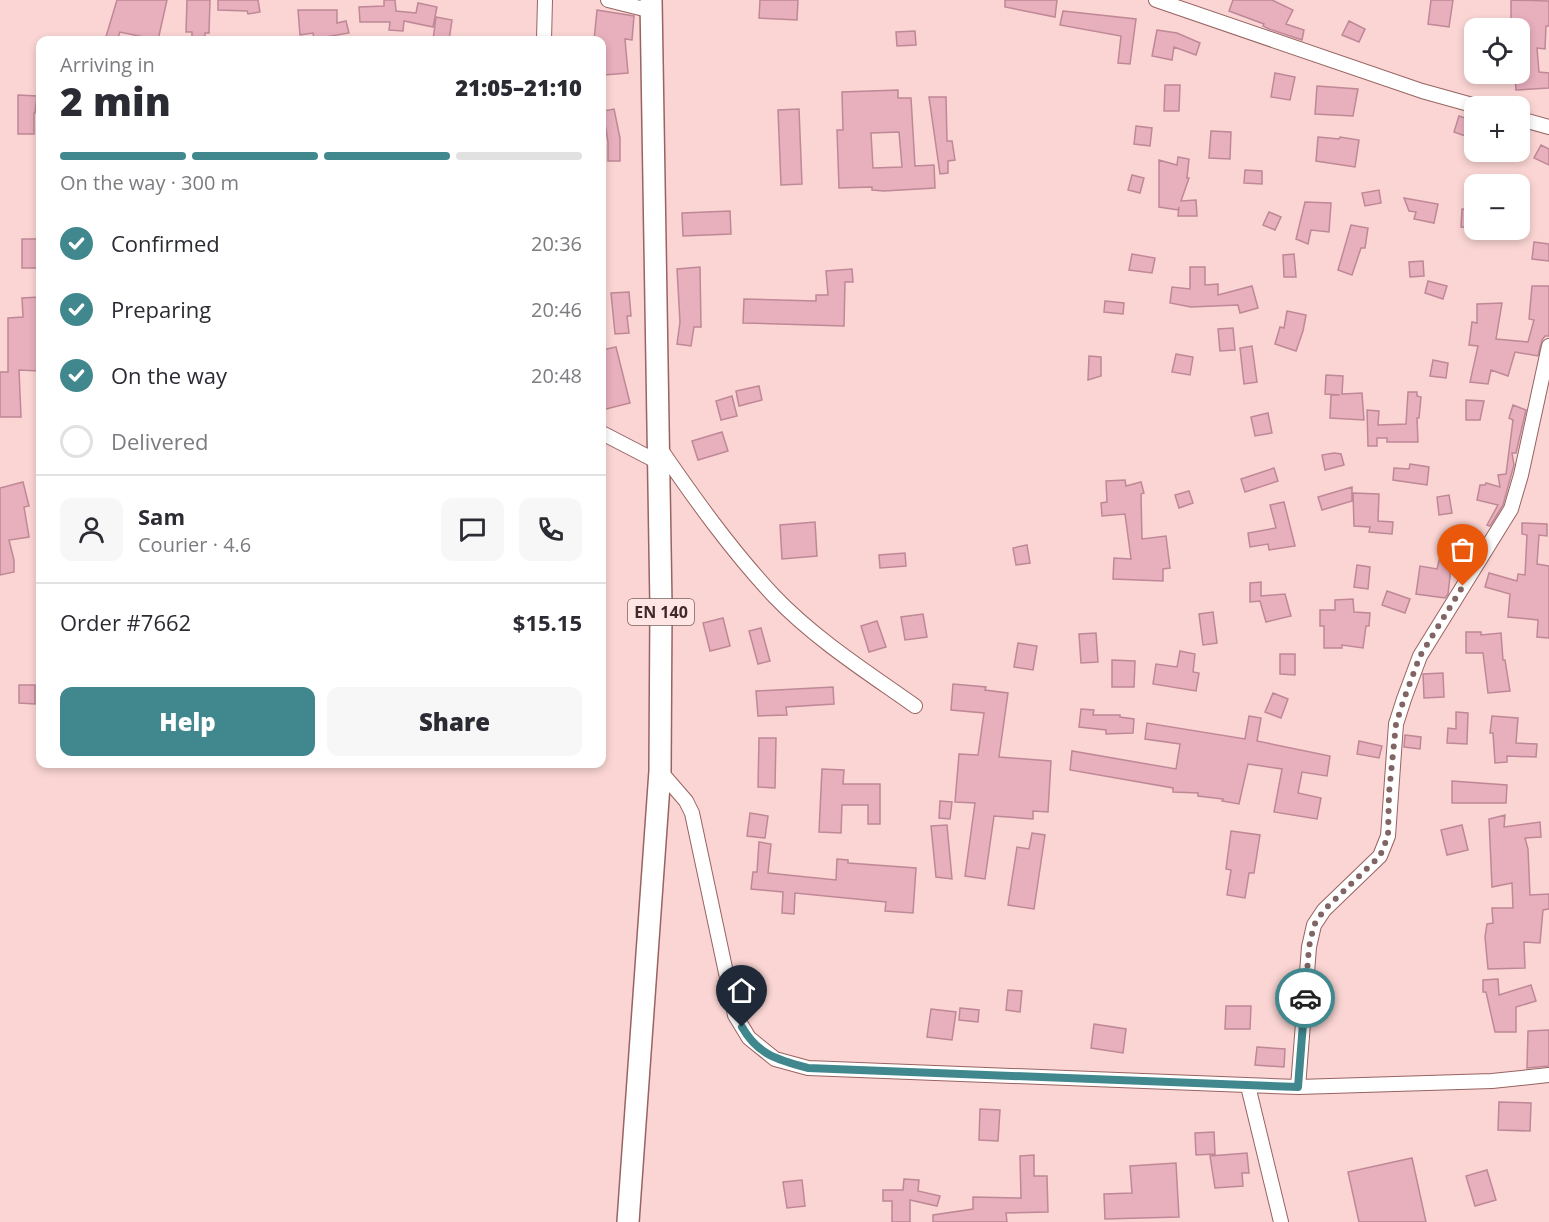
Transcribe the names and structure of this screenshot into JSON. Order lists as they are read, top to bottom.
{
  "streets": {
    "main road": ["EN 140"]
  },
  "page": {
    "map_buttons": ["+", "−"],
    "heading": ["2 min", "Arriving in", "21:05–21:10"],
    "panel": [
      "Sam",
      "Courier · 4.6",
      "Order #7662",
      "$15.15"
    ],
    "bar": "On the way · 300 m",
    "list": [
      ["Confirmed", "20:36"],
      ["Preparing", "20:46"],
      ["On the way", "20:48"],
      "Delivered"
    ],
    "buttons": ["Help", "Share"]
  }
}
